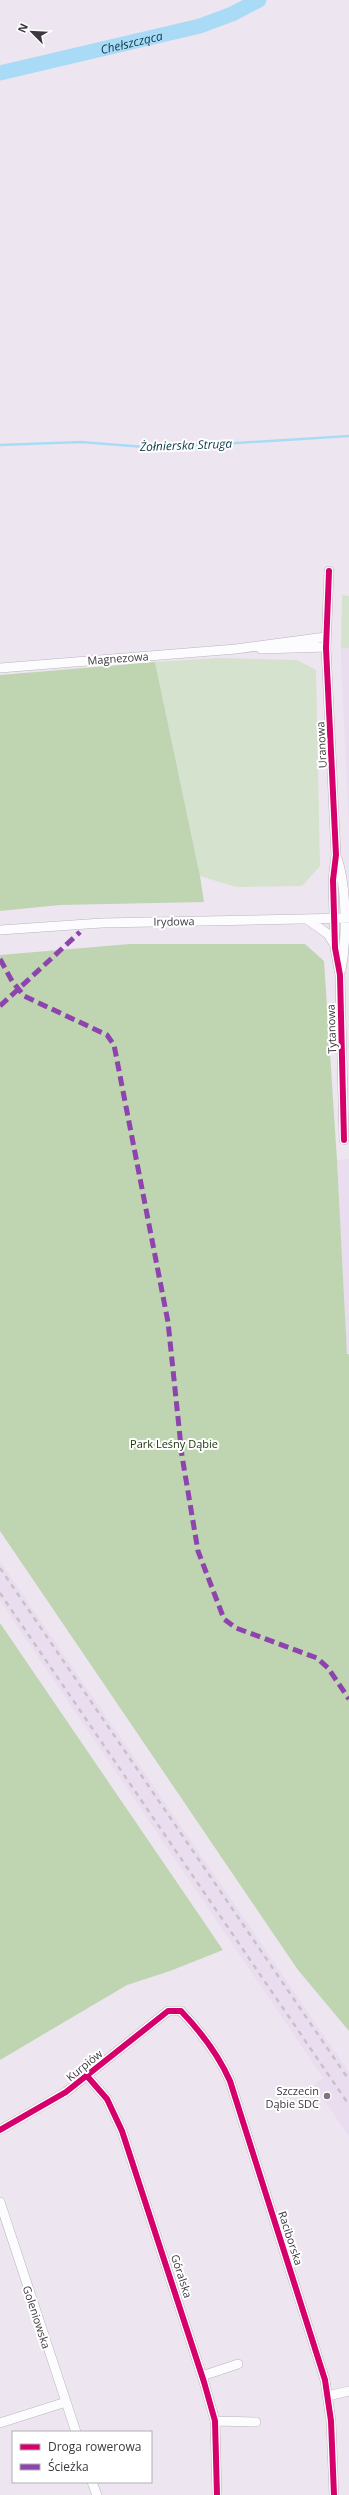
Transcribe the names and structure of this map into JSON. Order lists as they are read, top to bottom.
{
  "streets": {
    "street": [
      "Magnezowa",
      "Uranowa",
      "Irydowa",
      "Tytanowa",
      "Kurpiów",
      "Raciborska",
      "Góralska",
      "Goleniowska"
    ]
  },
  "crossings": [
    ["Magnezowa", "Uranowa"],
    ["Uranowa", "Irydowa"],
    ["Uranowa", "Tytanowa"],
    ["Irydowa", "Tytanowa"],
    ["Kurpiów", "Raciborska"],
    ["Kurpiów", "Góralska"]
  ],
  "water": ["Chełszcząca", "Żołnierska Struga"],
  "parks": ["Park Leśny Dąbie"],
  "places": ["Szczecin Dąbie SDC"],
  "legend": ["Droga rowerowa", "Ścieżka"],
  "north": "top left"
}
